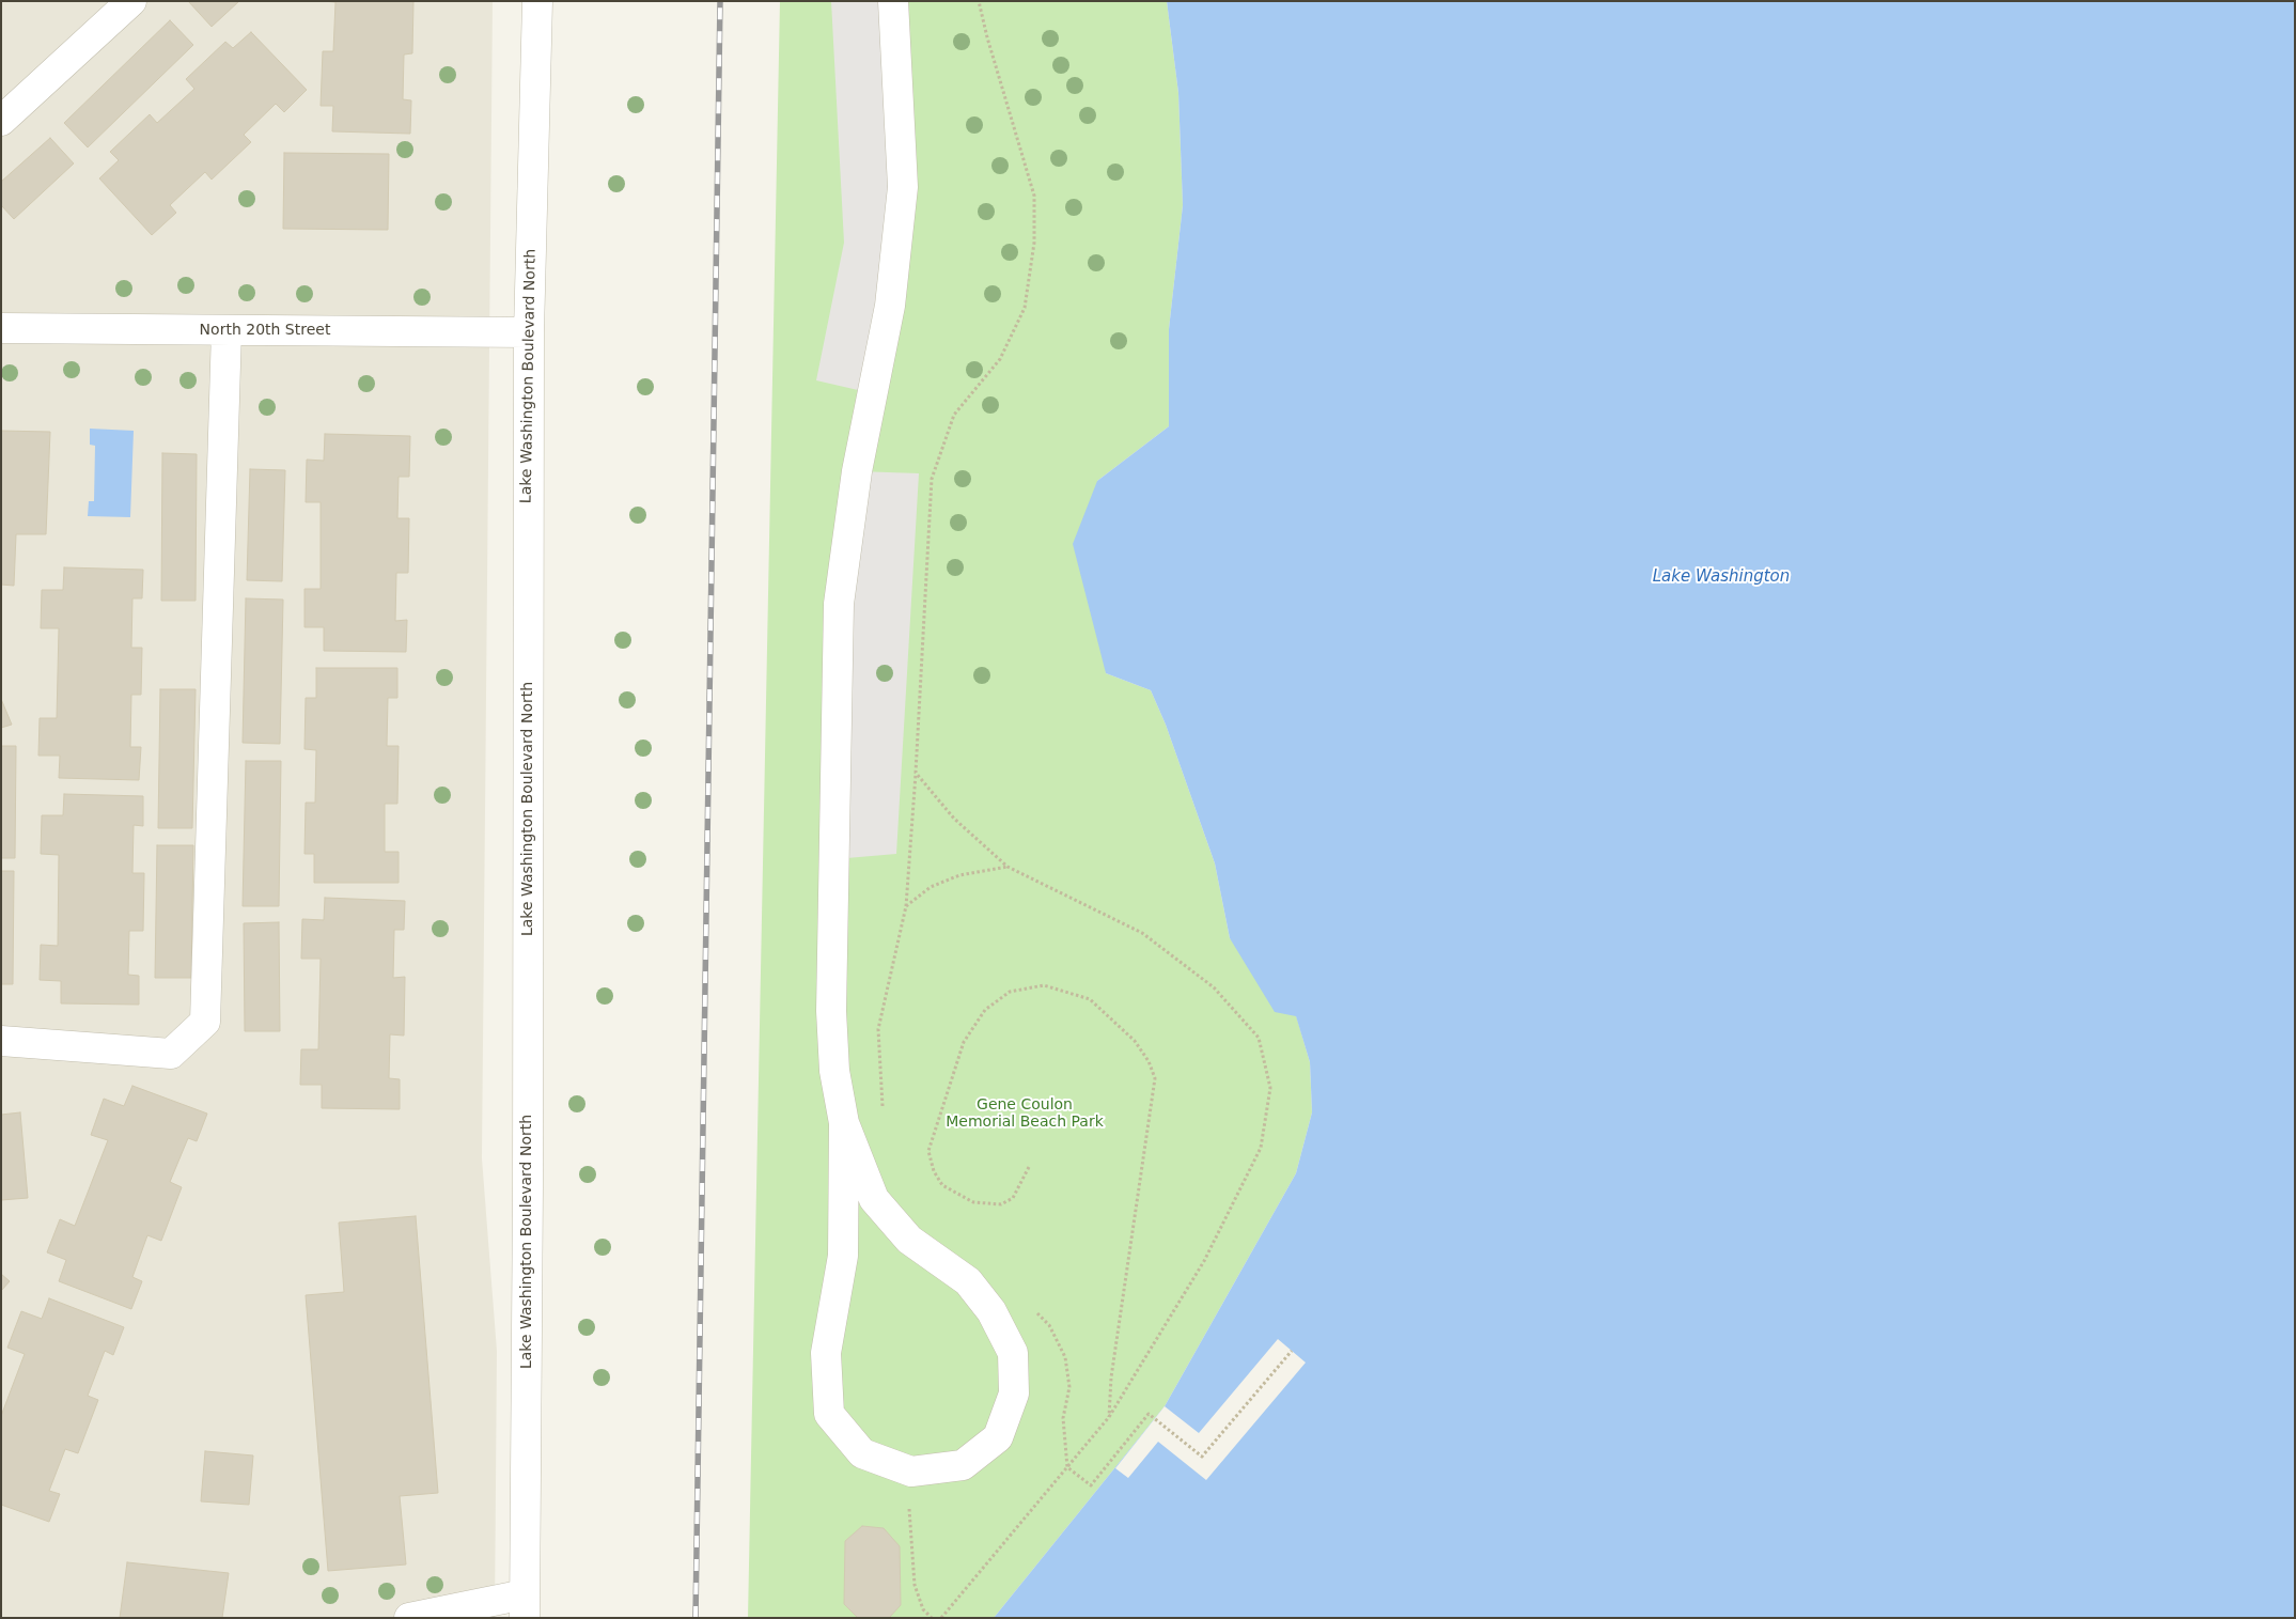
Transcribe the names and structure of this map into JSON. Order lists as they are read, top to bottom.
{
  "streets": {
    "street": ["North 20th Street", "Lake Washington Boulevard North"]
  },
  "crossings": [
    ["North 20th Street", "Lake Washington Boulevard North"]
  ],
  "water": ["Lake Washington"],
  "parks": ["Gene Coulon Memorial Beach Park"]
}
